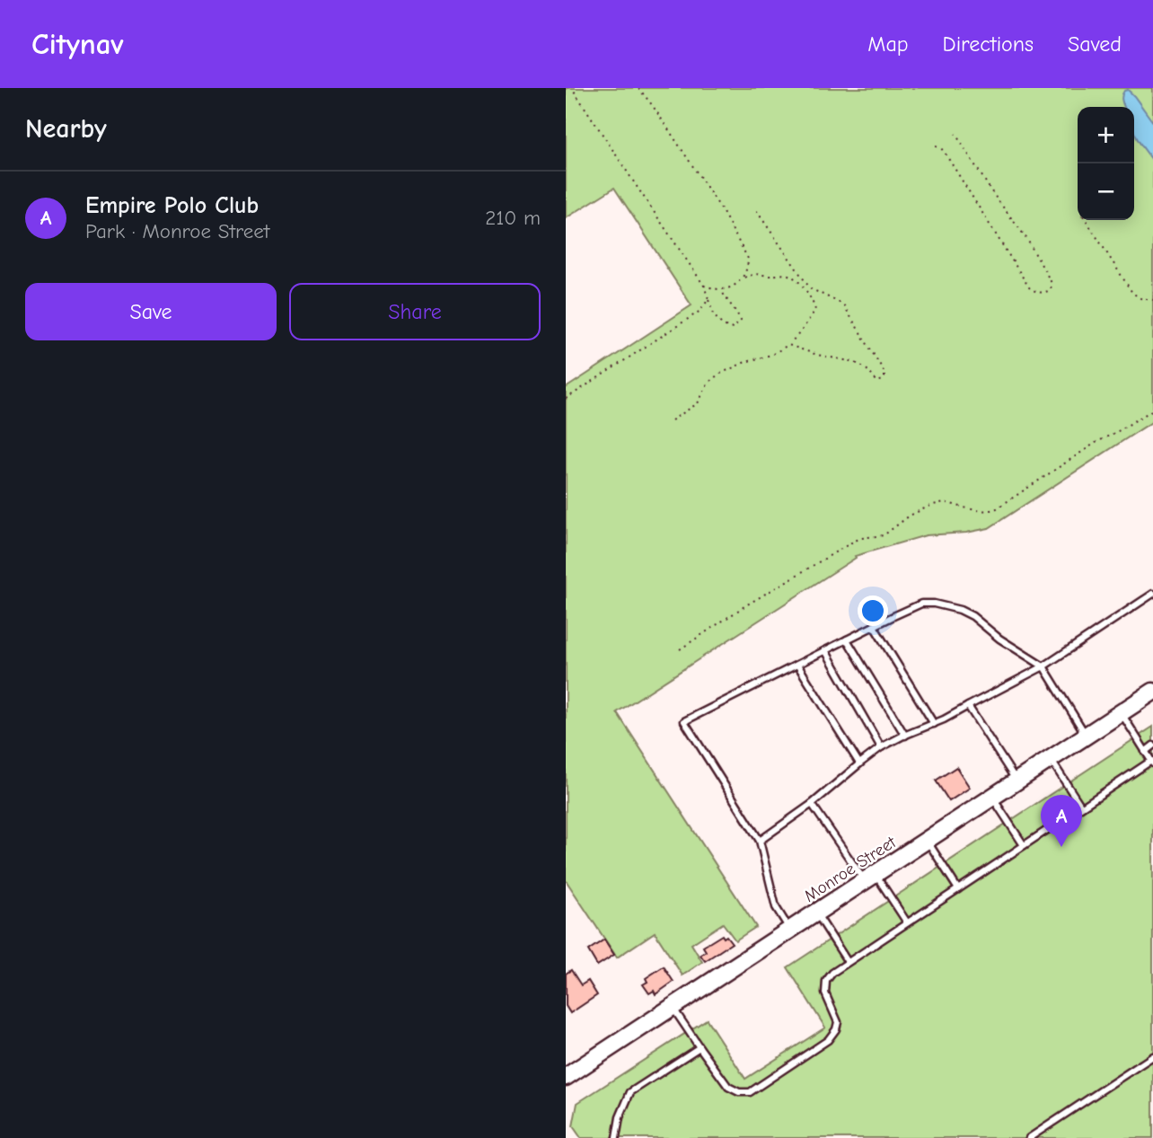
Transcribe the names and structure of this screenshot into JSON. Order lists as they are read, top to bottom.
{
  "streets": {
    "main road": ["Monroe Street"]
  },
  "page": {
    "header": "Citynav",
    "nav": ["Map", "Directions", "Saved"],
    "heading": "Nearby",
    "map_buttons": ["+", "−"],
    "list": [
      {
        "mark": "A",
        "name": "Empire Polo Club",
        "note": "Park · Monroe Street",
        "value": "210 m"
      }
    ],
    "buttons": ["Save", "Share"],
    "pins": "A"
  }
}
